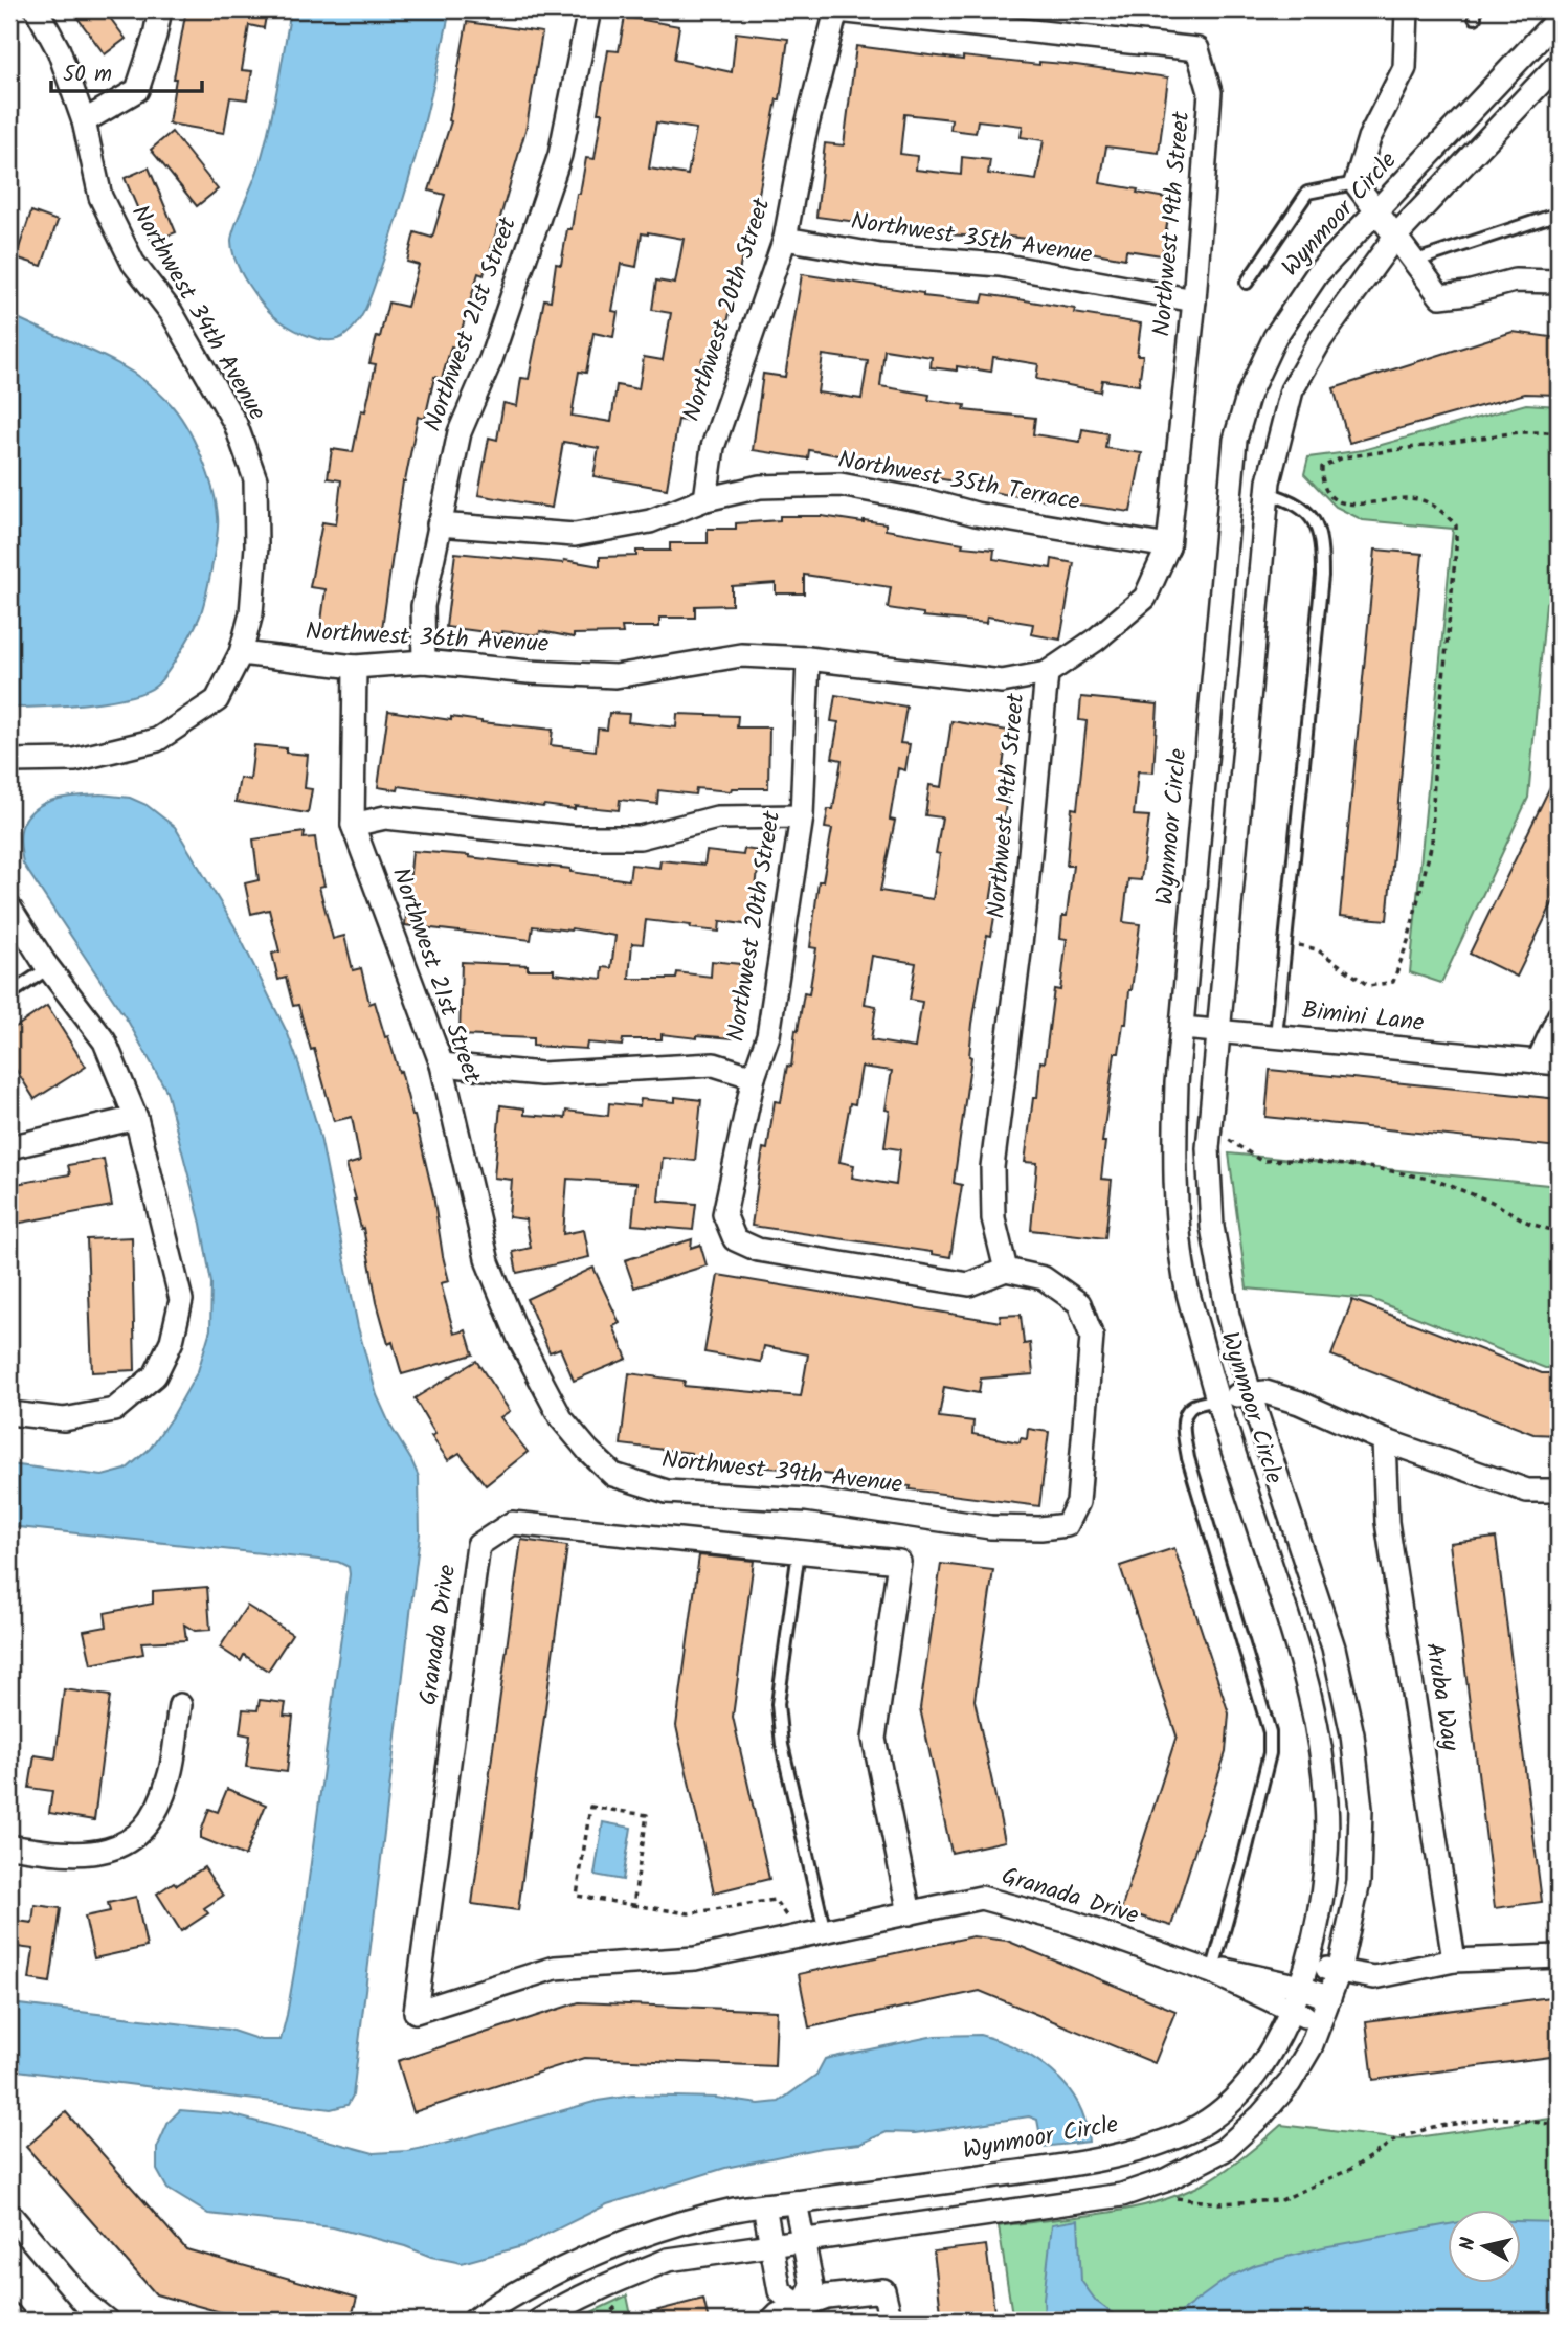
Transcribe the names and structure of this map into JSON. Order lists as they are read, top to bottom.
{
  "streets": {
    "street": [
      "Wynmoor Circle",
      "Northwest 19th Street",
      "Northwest 35th Avenue",
      "Northwest 20th Street",
      "Northwest 34th Avenue",
      "Northwest 21st Street",
      "Northwest 35th Terrace",
      "Northwest 36th Avenue",
      "Bimini Lane",
      "Northwest 39th Avenue",
      "Granada Drive",
      "Aruba Way"
    ]
  },
  "crossings": [
    ["Wynmoor Circle", "Bimini Lane"],
    ["Wynmoor Circle", "Granada Drive"],
    ["Northwest 19th Street", "Northwest 35th Avenue"],
    ["Northwest 19th Street", "Northwest 20th Street"],
    ["Northwest 19th Street", "Northwest 35th Terrace"],
    ["Northwest 19th Street", "Northwest 36th Avenue"],
    ["Northwest 19th Street", "Northwest 39th Avenue"],
    ["Northwest 35th Avenue", "Northwest 20th Street"],
    ["Northwest 20th Street", "Northwest 35th Terrace"],
    ["Northwest 20th Street", "Northwest 36th Avenue"],
    ["Northwest 20th Street", "Northwest 39th Avenue"],
    ["Northwest 34th Avenue", "Northwest 36th Avenue"],
    ["Northwest 21st Street", "Northwest 35th Terrace"],
    ["Northwest 21st Street", "Northwest 36th Avenue"],
    ["Northwest 21st Street", "Northwest 39th Avenue"]
  ],
  "scale_bar": "50 m",
  "north": "left"
}
